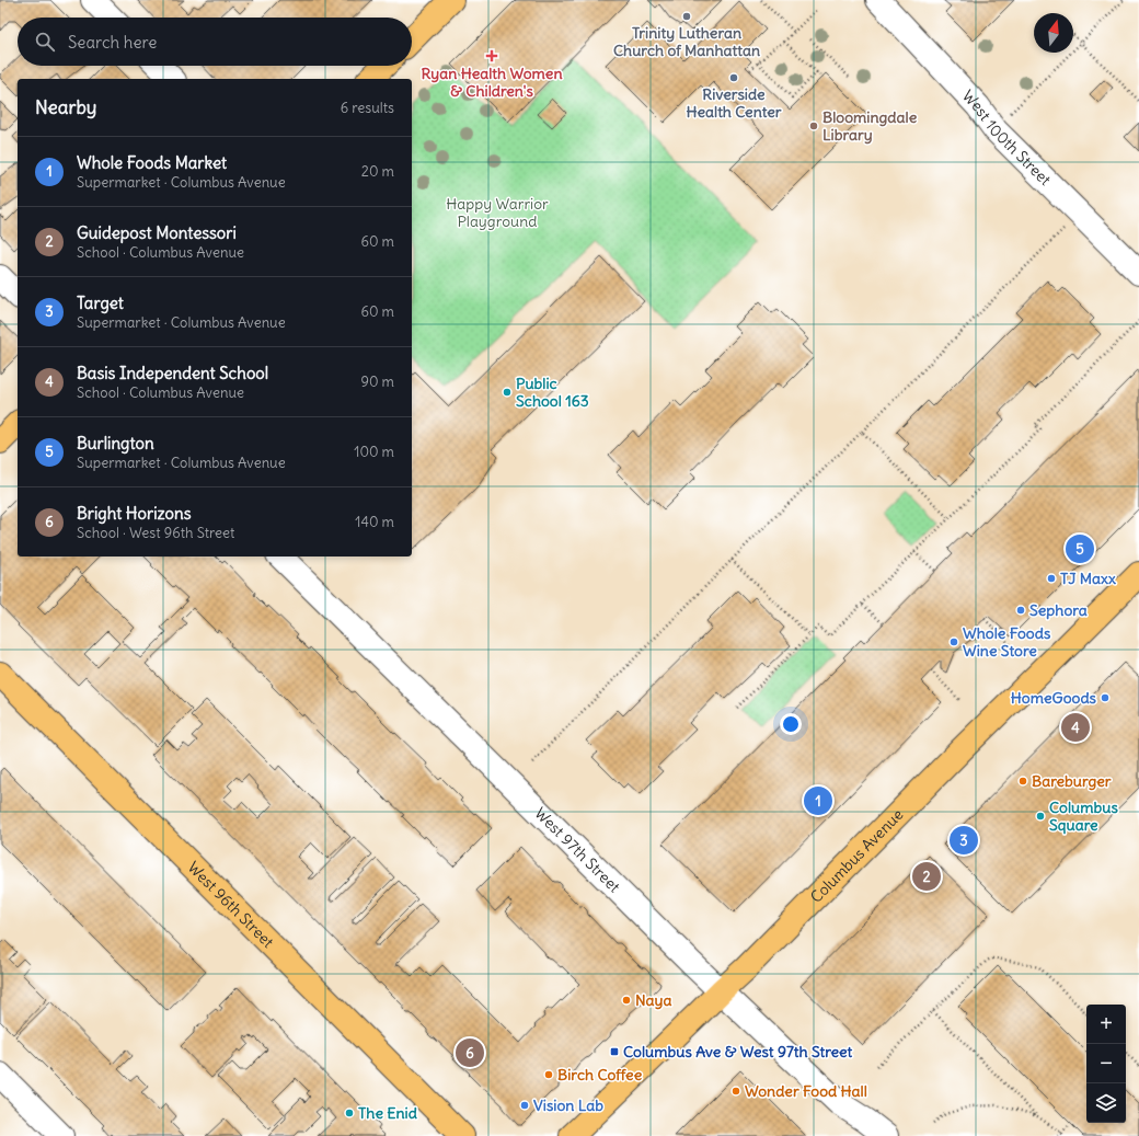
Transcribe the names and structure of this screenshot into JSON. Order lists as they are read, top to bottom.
{
  "streets": {
    "main road": ["Columbus Avenue", "West 96th Street"],
    "street": ["West 100th Street", "West 97th Street"]
  },
  "crossings": [
    ["West 97th Street", "Columbus Avenue"]
  ],
  "parks": ["Happy Warrior Playground"],
  "places": {
    "other": [
      "Trinity Lutheran Church of Manhattan",
      "Riverside Health Center",
      "Bloomingdale Library",
      "Public School 163",
      "TJ Maxx",
      "Sephora",
      "Whole Foods Wine Store",
      "HomeGoods",
      "Bareburger",
      "Columbus Square",
      "Naya",
      "Birch Coffee",
      "Wonder Food Hall",
      "Vision Lab",
      "The Enid"
    ],
    "health": ["Ryan Health Women & Children's"],
    "transit": ["Columbus Ave & West 97th Street"]
  },
  "north": "top",
  "page": {
    "search": "Search here",
    "heading": ["Nearby", "6 results"],
    "list": [
      {
        "mark": "1",
        "name": "Whole Foods Market",
        "note": "Supermarket · Columbus Avenue",
        "value": "20 m"
      },
      {
        "mark": "2",
        "name": "Guidepost Montessori",
        "note": "School · Columbus Avenue",
        "value": "60 m"
      },
      {
        "mark": "3",
        "name": "Target",
        "note": "Supermarket · Columbus Avenue",
        "value": "60 m"
      },
      {
        "mark": "4",
        "name": "Basis Independent School",
        "note": "School · Columbus Avenue",
        "value": "90 m"
      },
      {
        "mark": "5",
        "name": "Burlington",
        "note": "Supermarket · Columbus Avenue",
        "value": "100 m"
      },
      {
        "mark": "6",
        "name": "Bright Horizons",
        "note": "School · West 96th Street",
        "value": "140 m"
      }
    ],
    "pins": [
      "5",
      "4",
      "1",
      "3",
      "2",
      "6"
    ],
    "map_buttons": ["+", "−"]
  }
}
